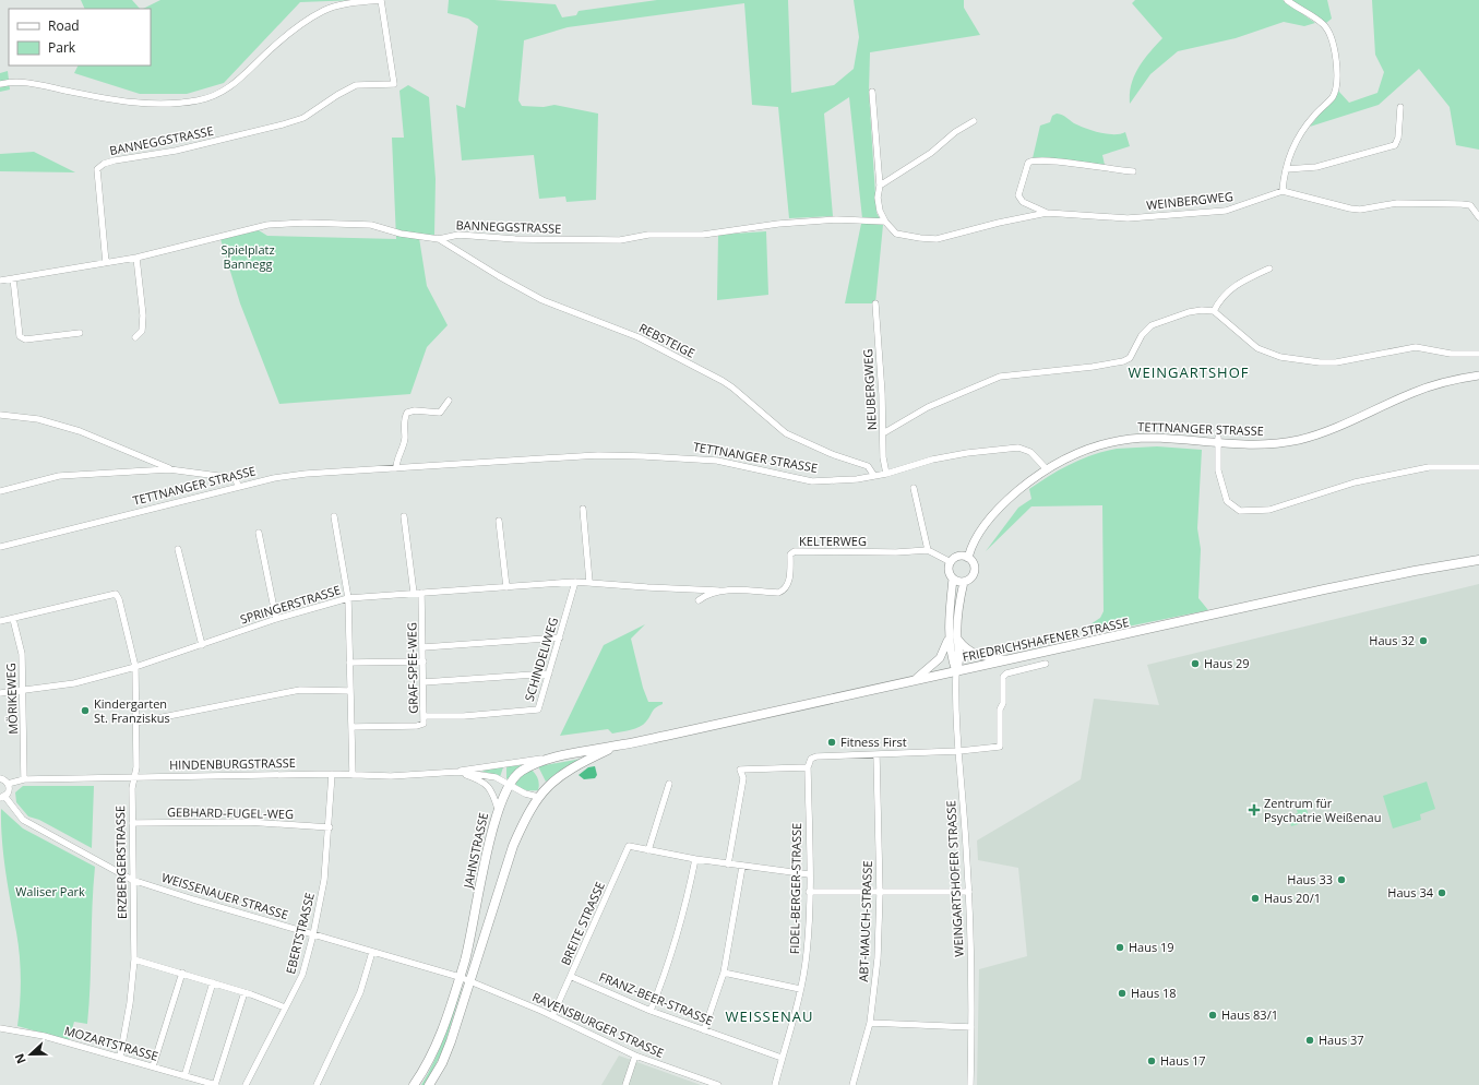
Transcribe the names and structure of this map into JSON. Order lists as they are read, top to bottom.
{
  "streets": {
    "main road": ["FRIEDRICHSHAFENER STRASSE", "JAHNSTRASSE"],
    "street": [
      "BANNEGGSTRASSE",
      "WEINBERGWEG",
      "REBSTEIGE",
      "NEUBERGWEG",
      "TETTNANGER STRASSE",
      "KELTERWEG",
      "SPRINGERSTRASSE",
      "SCHINDELIWEG",
      "GRAF-SPEE-WEG",
      "MÖRIKEWEG",
      "HINDENBURGSTRASSE",
      "GEBHARD-FUGEL-WEG",
      "ERZBERGERSTRASSE",
      "WEINGARTSHOFER STRASSE",
      "FIDEL-BERGER-STRASSE",
      "WEISSENAUER STRASSE",
      "ABT-MAUCH-STRASSE",
      "BREITE STRASSE",
      "EBERTSTRASSE",
      "FRANZ-BEER-STRASSE",
      "RAVENSBURGER STRASSE",
      "MOZARTSTRASSE"
    ]
  },
  "crossings": [
    ["BANNEGGSTRASSE", "WEINBERGWEG"],
    ["BANNEGGSTRASSE", "REBSTEIGE"],
    ["REBSTEIGE", "TETTNANGER STRASSE"],
    ["NEUBERGWEG", "TETTNANGER STRASSE"],
    ["KELTERWEG", "SPRINGERSTRASSE"],
    ["SPRINGERSTRASSE", "SCHINDELIWEG"],
    ["SPRINGERSTRASSE", "GRAF-SPEE-WEG"],
    ["SPRINGERSTRASSE", "MÖRIKEWEG"],
    ["SPRINGERSTRASSE", "ERZBERGERSTRASSE"],
    ["FRIEDRICHSHAFENER STRASSE", "HINDENBURGSTRASSE"],
    ["FRIEDRICHSHAFENER STRASSE", "JAHNSTRASSE"],
    ["FRIEDRICHSHAFENER STRASSE", "WEINGARTSHOFER STRASSE"],
    ["SCHINDELIWEG", "GRAF-SPEE-WEG"],
    ["MÖRIKEWEG", "HINDENBURGSTRASSE"],
    ["MÖRIKEWEG", "ERZBERGERSTRASSE"],
    ["HINDENBURGSTRASSE", "JAHNSTRASSE"],
    ["HINDENBURGSTRASSE", "ERZBERGERSTRASSE"],
    ["HINDENBURGSTRASSE", "EBERTSTRASSE"],
    ["GEBHARD-FUGEL-WEG", "ERZBERGERSTRASSE"],
    ["GEBHARD-FUGEL-WEG", "EBERTSTRASSE"],
    ["JAHNSTRASSE", "WEISSENAUER STRASSE"],
    ["ERZBERGERSTRASSE", "WEISSENAUER STRASSE"],
    ["ERZBERGERSTRASSE", "MOZARTSTRASSE"],
    ["FIDEL-BERGER-STRASSE", "FRANZ-BEER-STRASSE"],
    ["WEISSENAUER STRASSE", "EBERTSTRASSE"],
    ["BREITE STRASSE", "FRANZ-BEER-STRASSE"],
    ["BREITE STRASSE", "RAVENSBURGER STRASSE"]
  ],
  "districts": ["WEINGARTSHOF", "WEISSENAU"],
  "parks": ["Spielplatz Bannegg", "Waliser Park"],
  "places": {
    "other": [
      "Haus 32",
      "Haus 29",
      "Kindergarten St. Franziskus",
      "Fitness First",
      "Haus 33",
      "Haus 34",
      "Haus 20/1",
      "Haus 19",
      "Haus 18",
      "Haus 83/1",
      "Haus 37",
      "Haus 17"
    ],
    "health": ["Zentrum für Psychatrie Weißenau"]
  },
  "legend": ["Road", "Park"],
  "north": "left"
}
